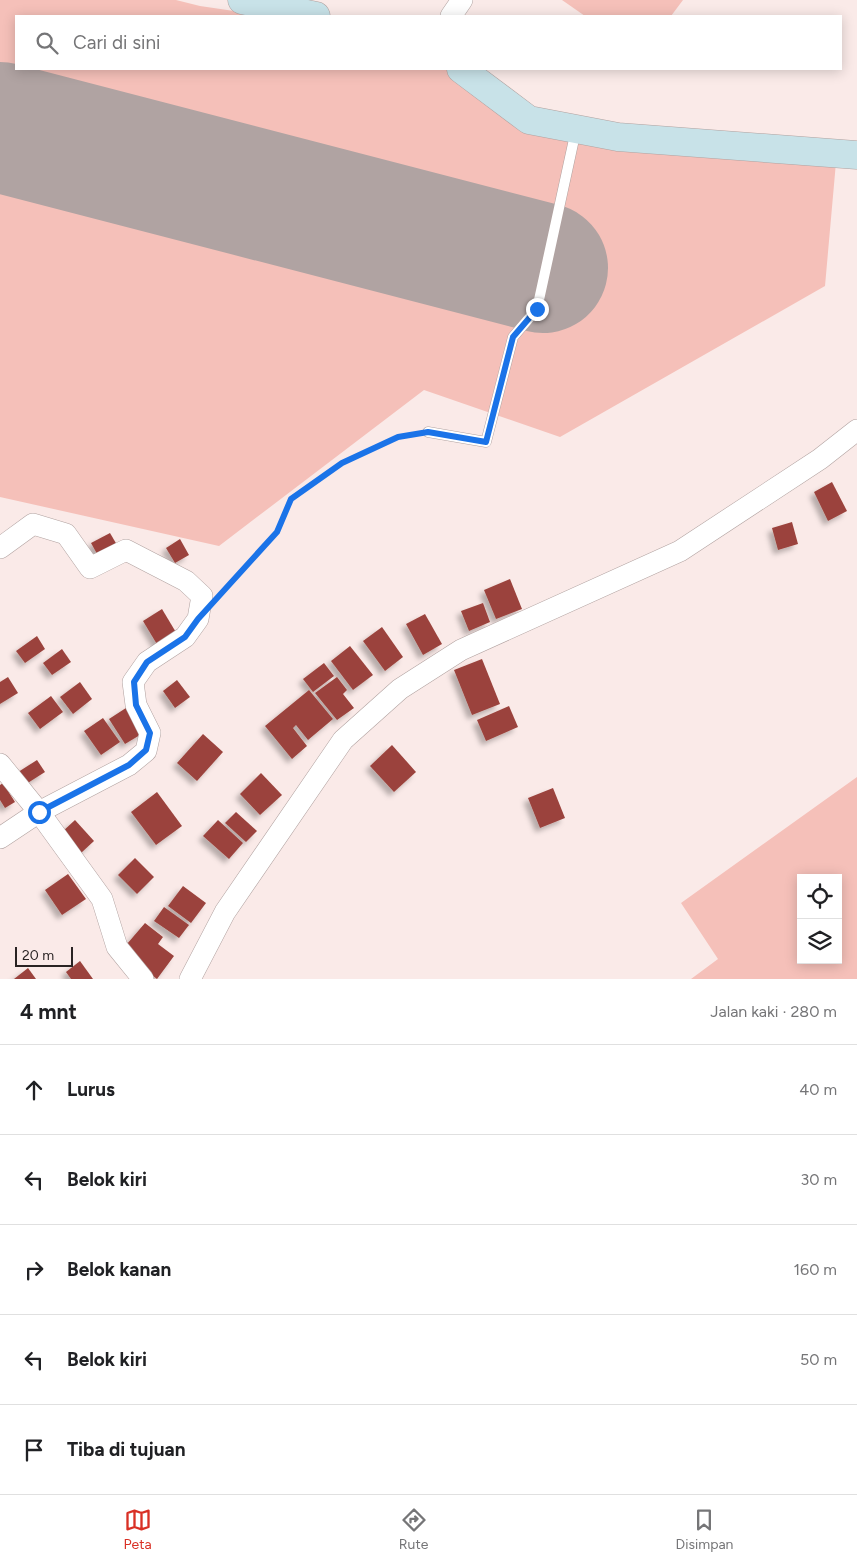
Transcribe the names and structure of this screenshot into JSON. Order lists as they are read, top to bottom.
{
  "scale_bar": "20 m",
  "page": {
    "search": "Cari di sini",
    "scale": "20 m",
    "heading": ["4 mnt", "Jalan kaki · 280 m"],
    "list": [
      ["Lurus", "40 m"],
      ["Belok kiri", "30 m"],
      ["Belok kanan", "160 m"],
      ["Belok kiri", "50 m"],
      "Tiba di tujuan"
    ],
    "nav": ["Peta", "Rute", "Disimpan"]
  }
}
